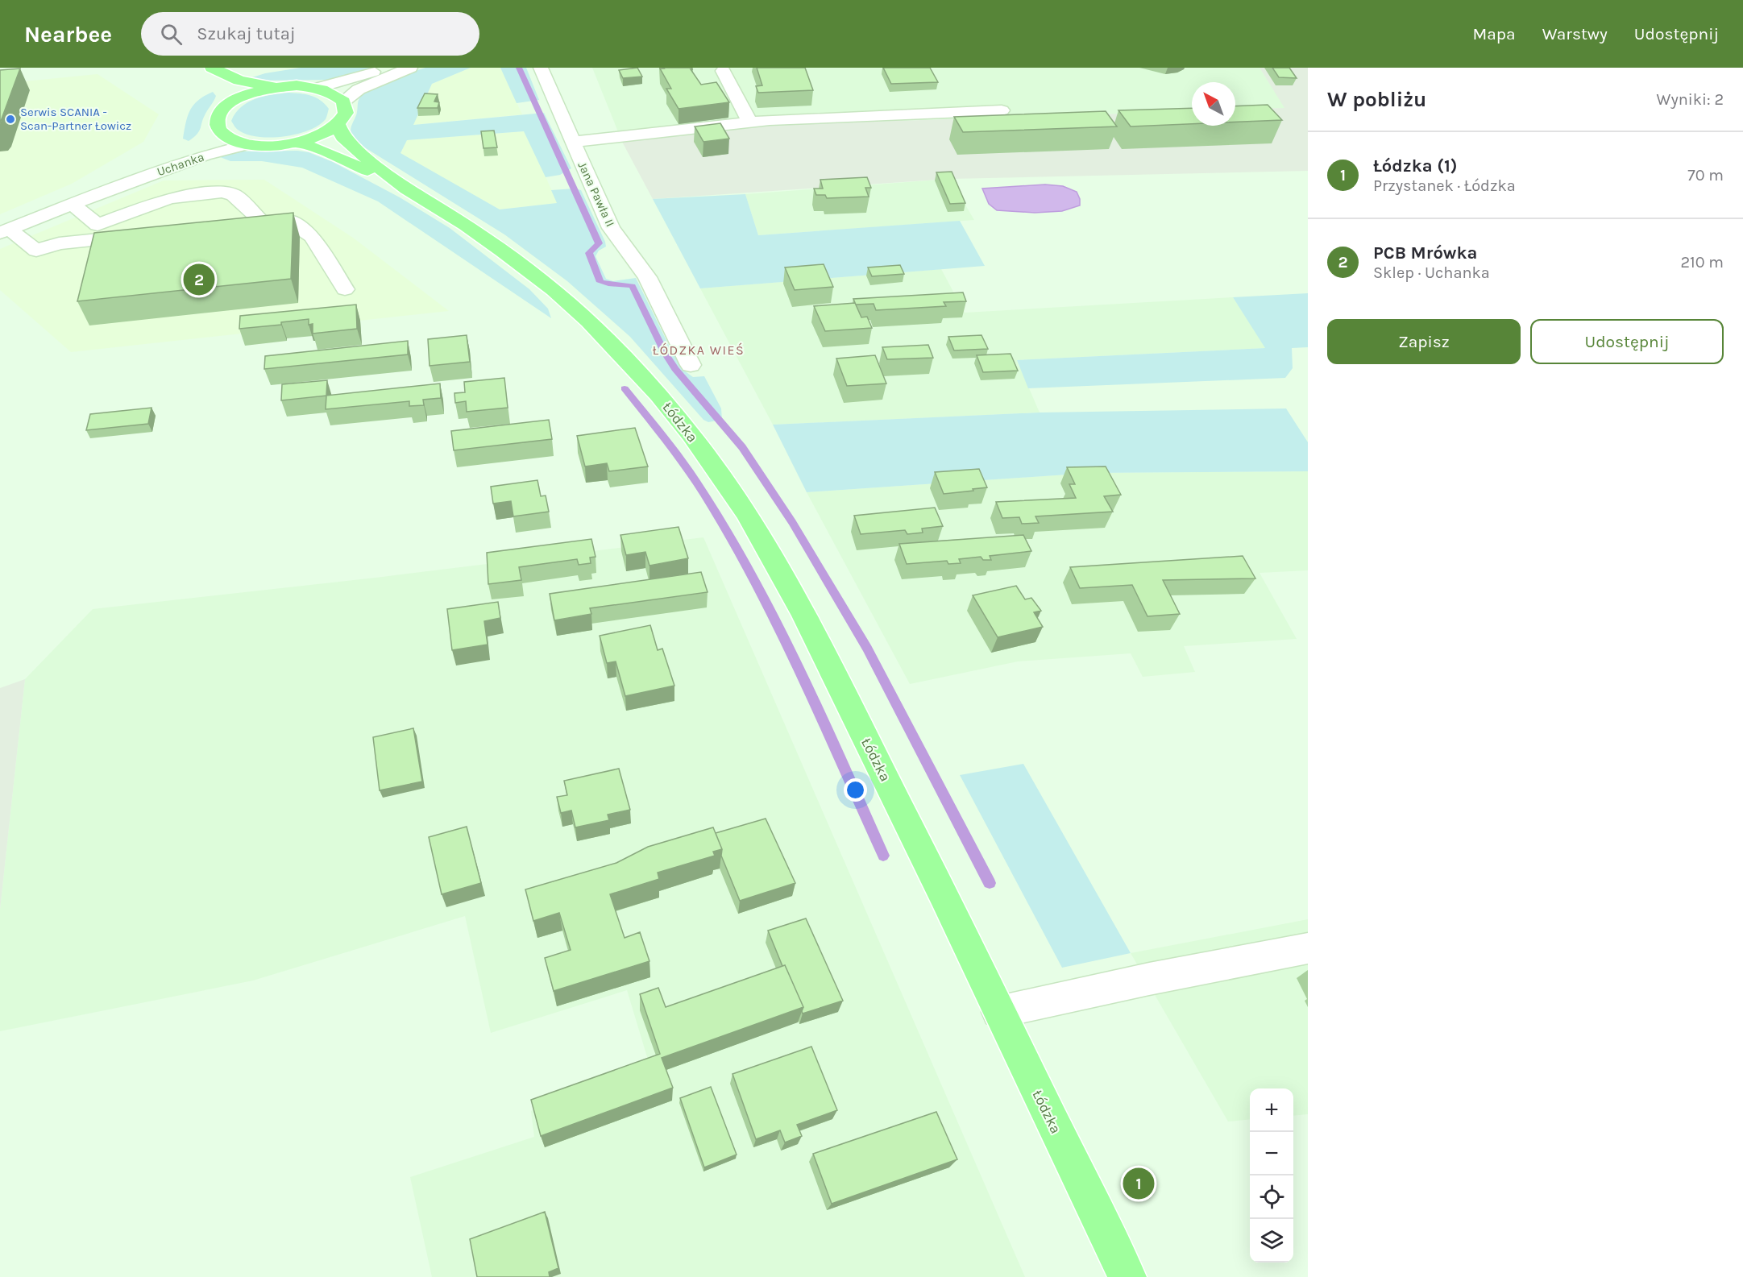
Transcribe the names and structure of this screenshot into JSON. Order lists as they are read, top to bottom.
{
  "streets": {
    "main road": ["Łódzka"],
    "street": ["Uchanka", "Jana Pawła II"]
  },
  "districts": ["ŁÓDZKA WIEŚ"],
  "places": ["Serwis SCANIA - Scan-Partner Łowicz"],
  "north": "top left",
  "page": {
    "header": "Nearbee",
    "search": "Szukaj tutaj",
    "nav": ["Mapa", "Warstwy", "Udostępnij"],
    "heading": ["W pobliżu", "Wyniki: 2"],
    "list": [
      {
        "mark": "1",
        "name": "Łódzka (1)",
        "note": "Przystanek · Łódzka",
        "value": "70 m"
      },
      {
        "mark": "2",
        "name": "PCB Mrówka",
        "note": "Sklep · Uchanka",
        "value": "210 m"
      }
    ],
    "pins": ["2", "1"],
    "buttons": ["Zapisz", "Udostępnij"],
    "map_buttons": ["+", "−"]
  }
}
